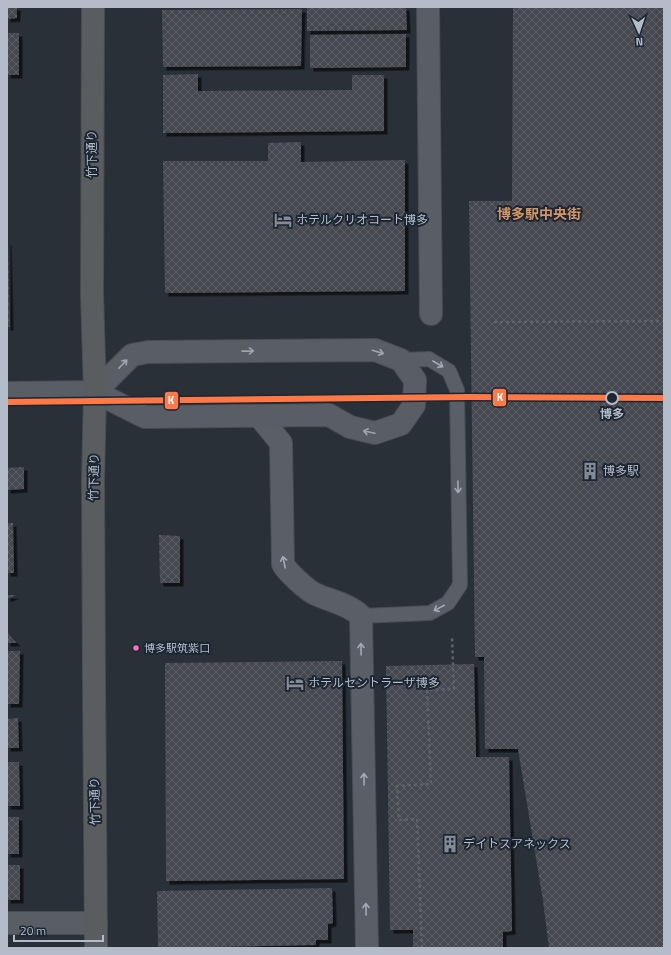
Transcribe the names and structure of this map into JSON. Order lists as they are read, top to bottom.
{
  "streets": {
    "highway": ["竹下通り"]
  },
  "districts": ["博多駅中央街"],
  "places": {
    "hotel": ["ホテルクリオコート博多", "ホテルセントラーザ博多"],
    "other": ["博多", "博多駅筑紫口"],
    "building": ["博多駅", "デイトスアネックス"]
  },
  "lines": ["transit line K"],
  "scale_bar": "20 m",
  "north": "bottom"
}
